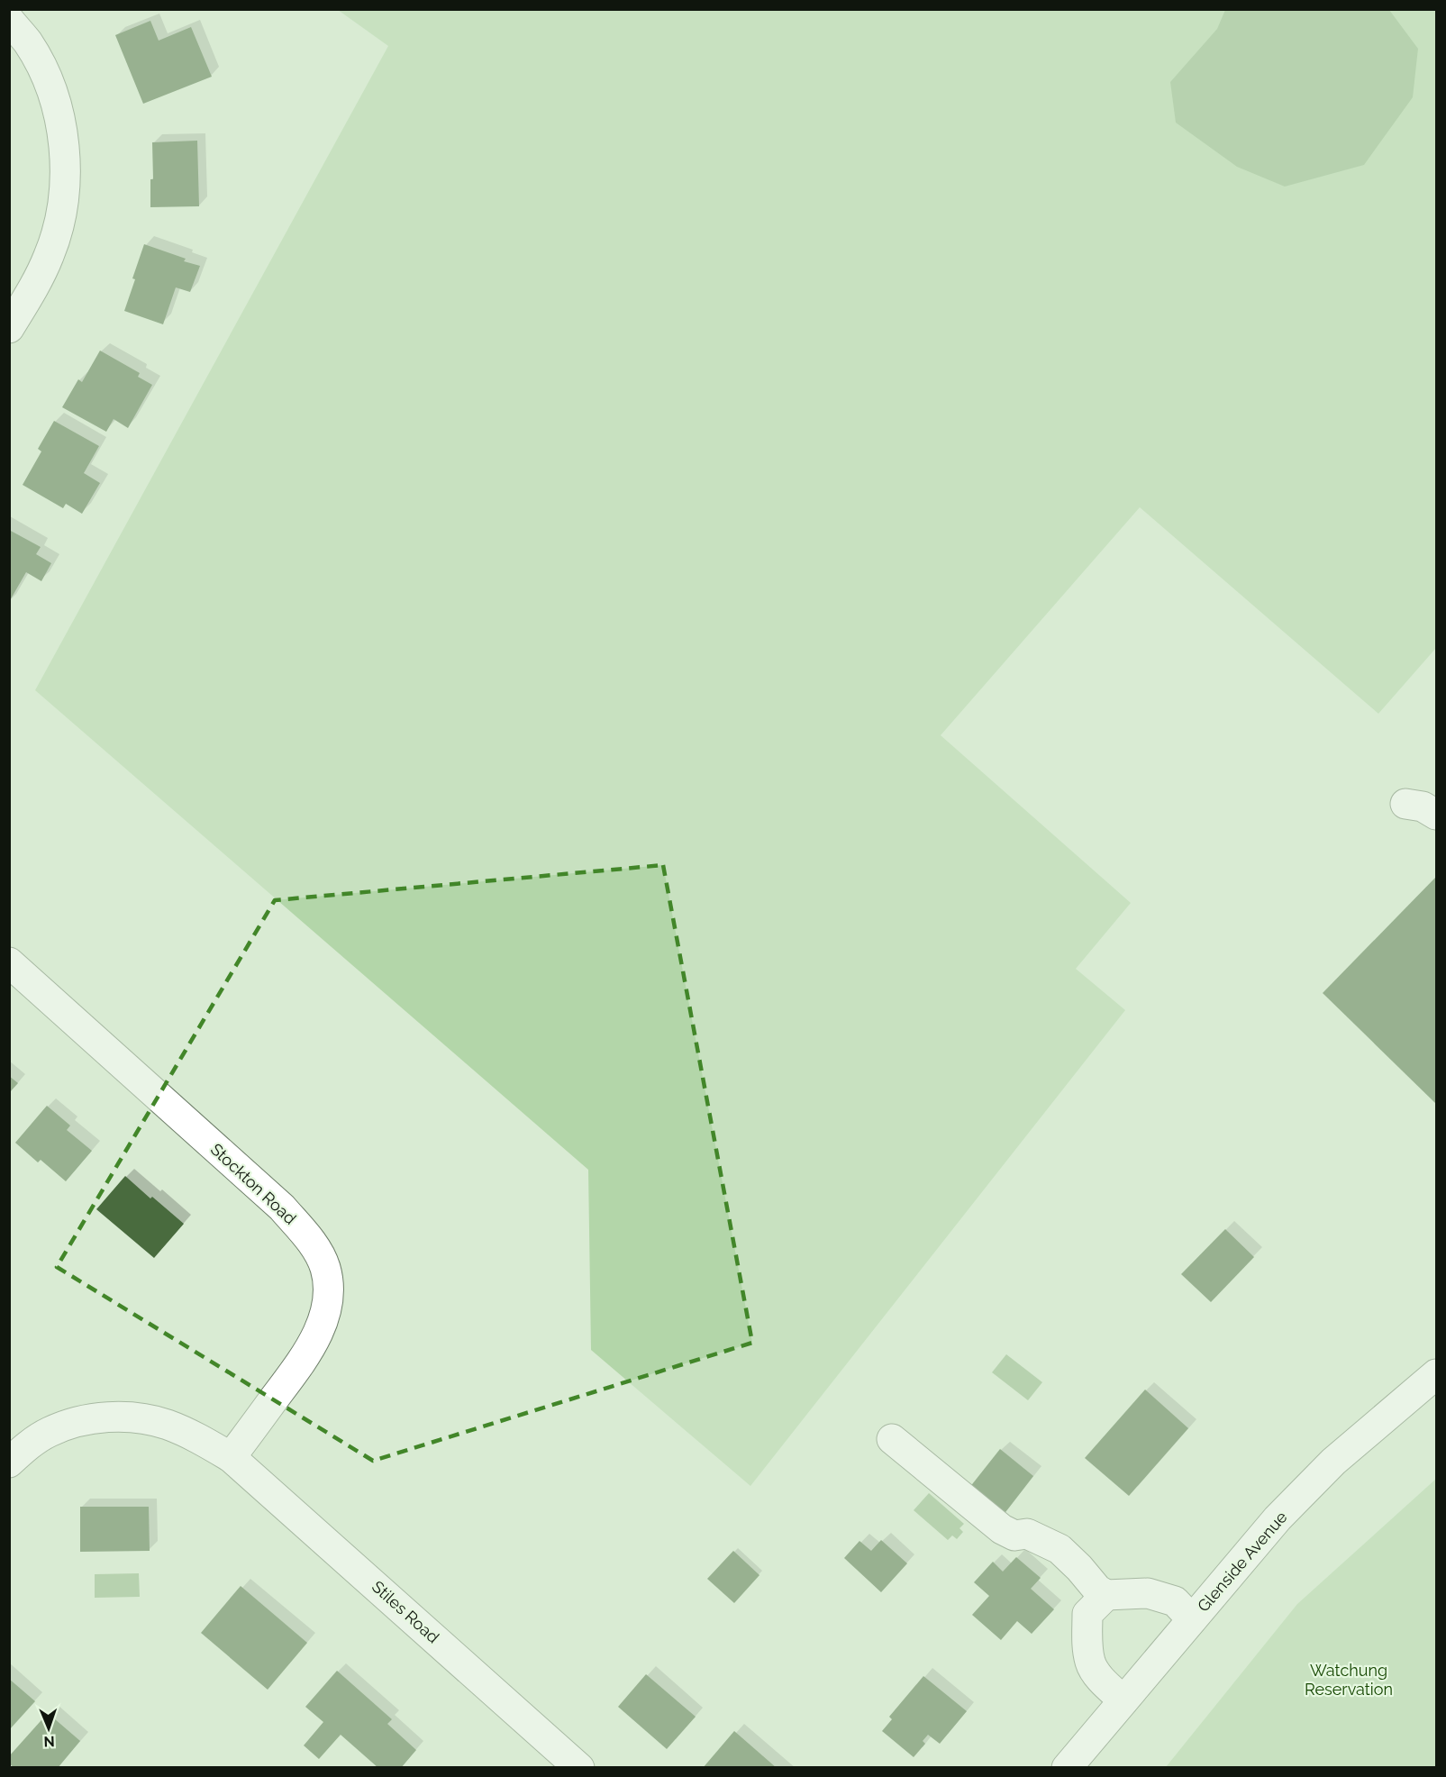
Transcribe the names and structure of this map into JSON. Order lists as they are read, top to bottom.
{
  "streets": {
    "street": ["Stockton Road", "Glenside Avenue", "Stiles Road"]
  },
  "crossings": [
    ["Stockton Road", "Stiles Road"]
  ],
  "parks": ["Watchung Reservation"],
  "north": "bottom"
}
